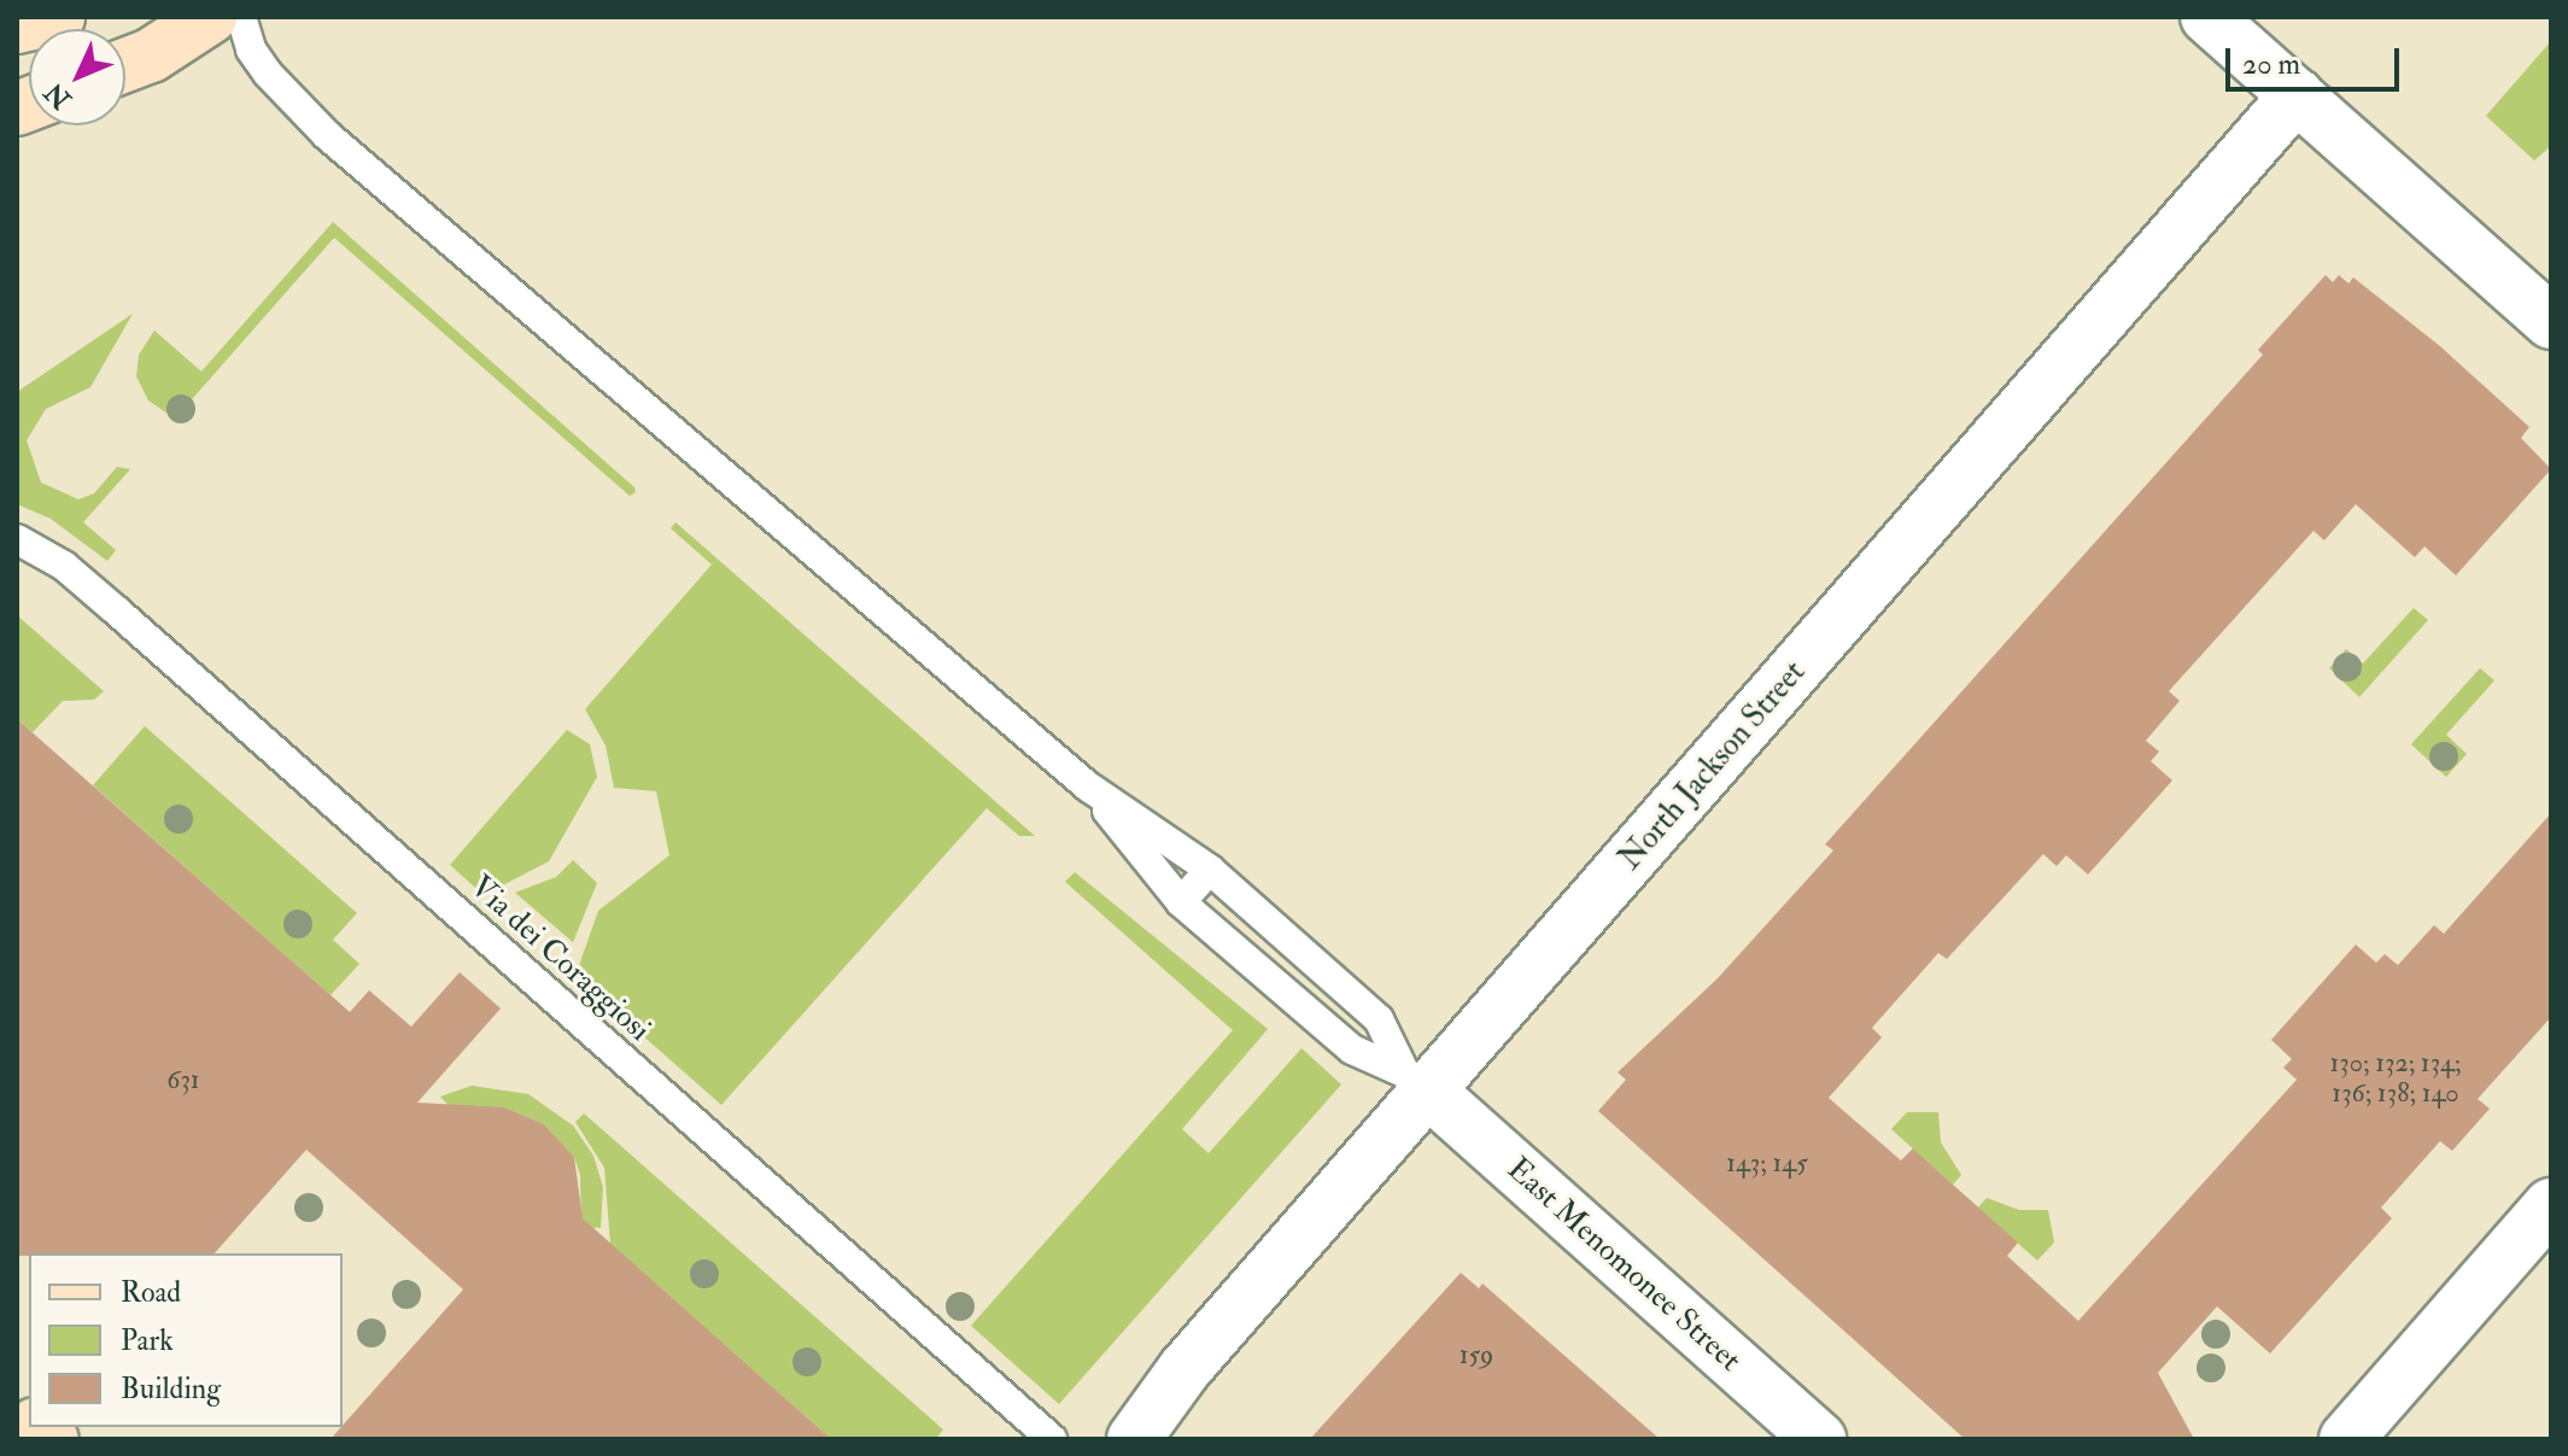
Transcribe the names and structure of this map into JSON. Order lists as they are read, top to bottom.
{
  "streets": {
    "street": ["North Jackson Street", "East Menomonee Street"],
    "lane": ["Via dei Coraggiosi"]
  },
  "crossings": [
    ["North Jackson Street", "East Menomonee Street"]
  ],
  "house_numbers": [
    "130; 132; 134; 136; 138; 140",
    "631",
    "143; 145",
    "159"
  ],
  "legend": ["Road", "Park", "Building"],
  "scale_bar": "20 m",
  "north": "bottom left"
}
